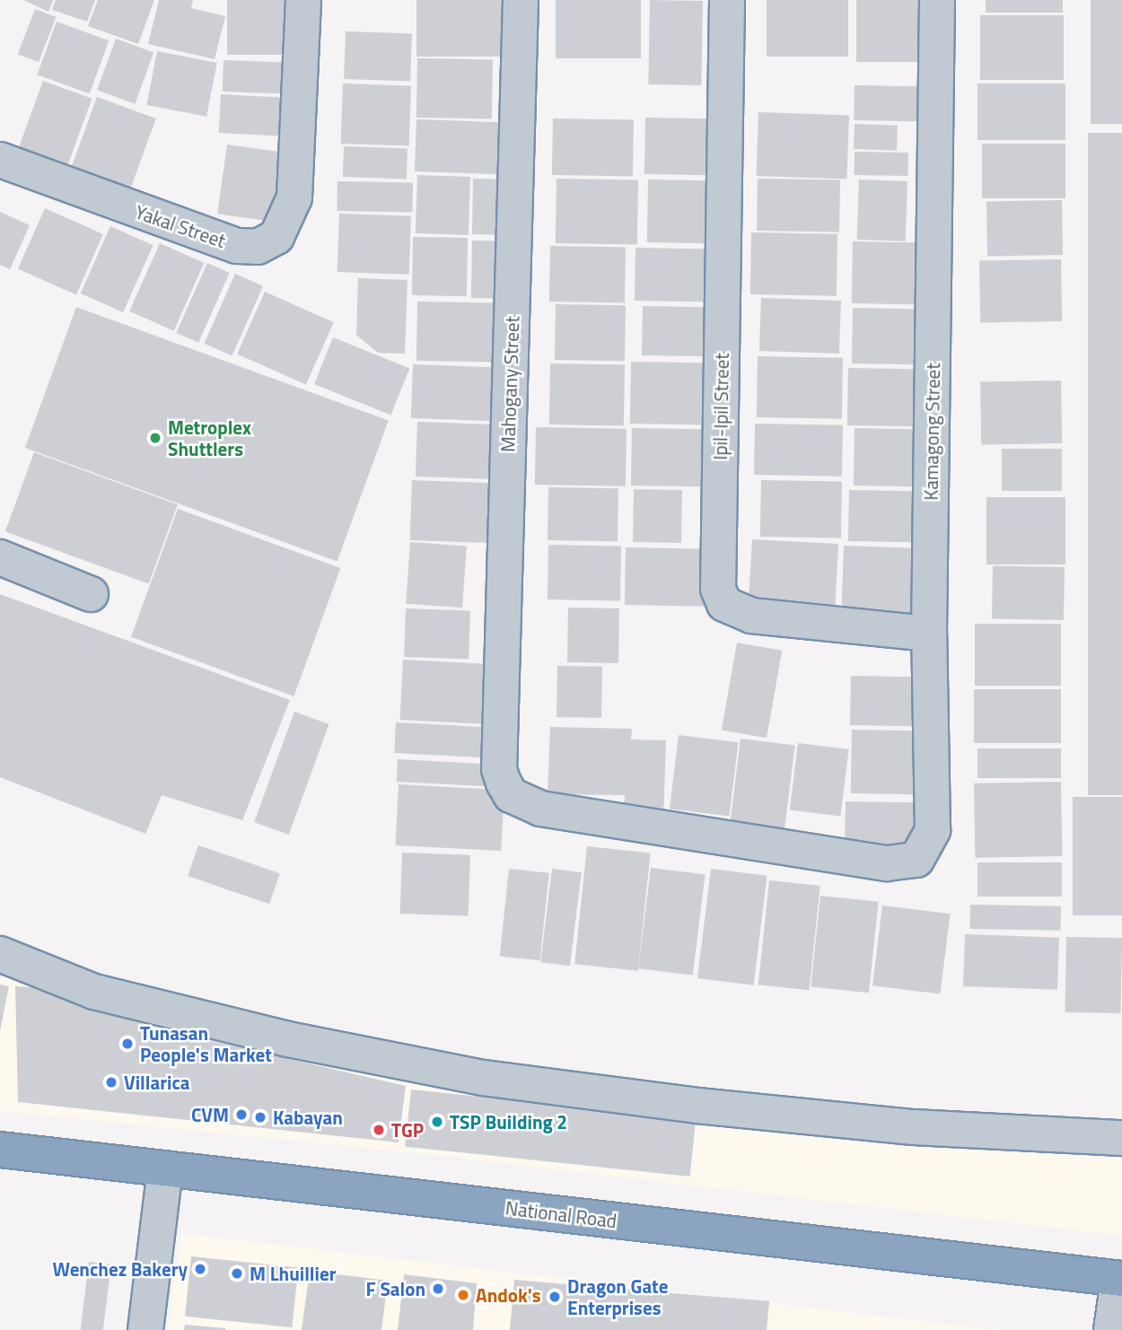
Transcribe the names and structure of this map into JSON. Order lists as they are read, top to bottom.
{
  "streets": {
    "highway": ["National Road"],
    "street": [
      "Yakal Street",
      "Mahogany Street",
      "Ipil-Ipil Street",
      "Kamagong Street"
    ]
  },
  "crossings": [
    ["Mahogany Street", "Kamagong Street"],
    ["Ipil-Ipil Street", "Kamagong Street"]
  ],
  "places": [
    "Metroplex Shuttlers",
    "Tunasan People's Market",
    "Villarica",
    "CVM",
    "Kabayan",
    "TSP Building 2",
    "TGP",
    "Wenchez Bakery",
    "M Lhuillier",
    "F Salon",
    "Andok's",
    "Dragon Gate Enterprises"
  ]
}
